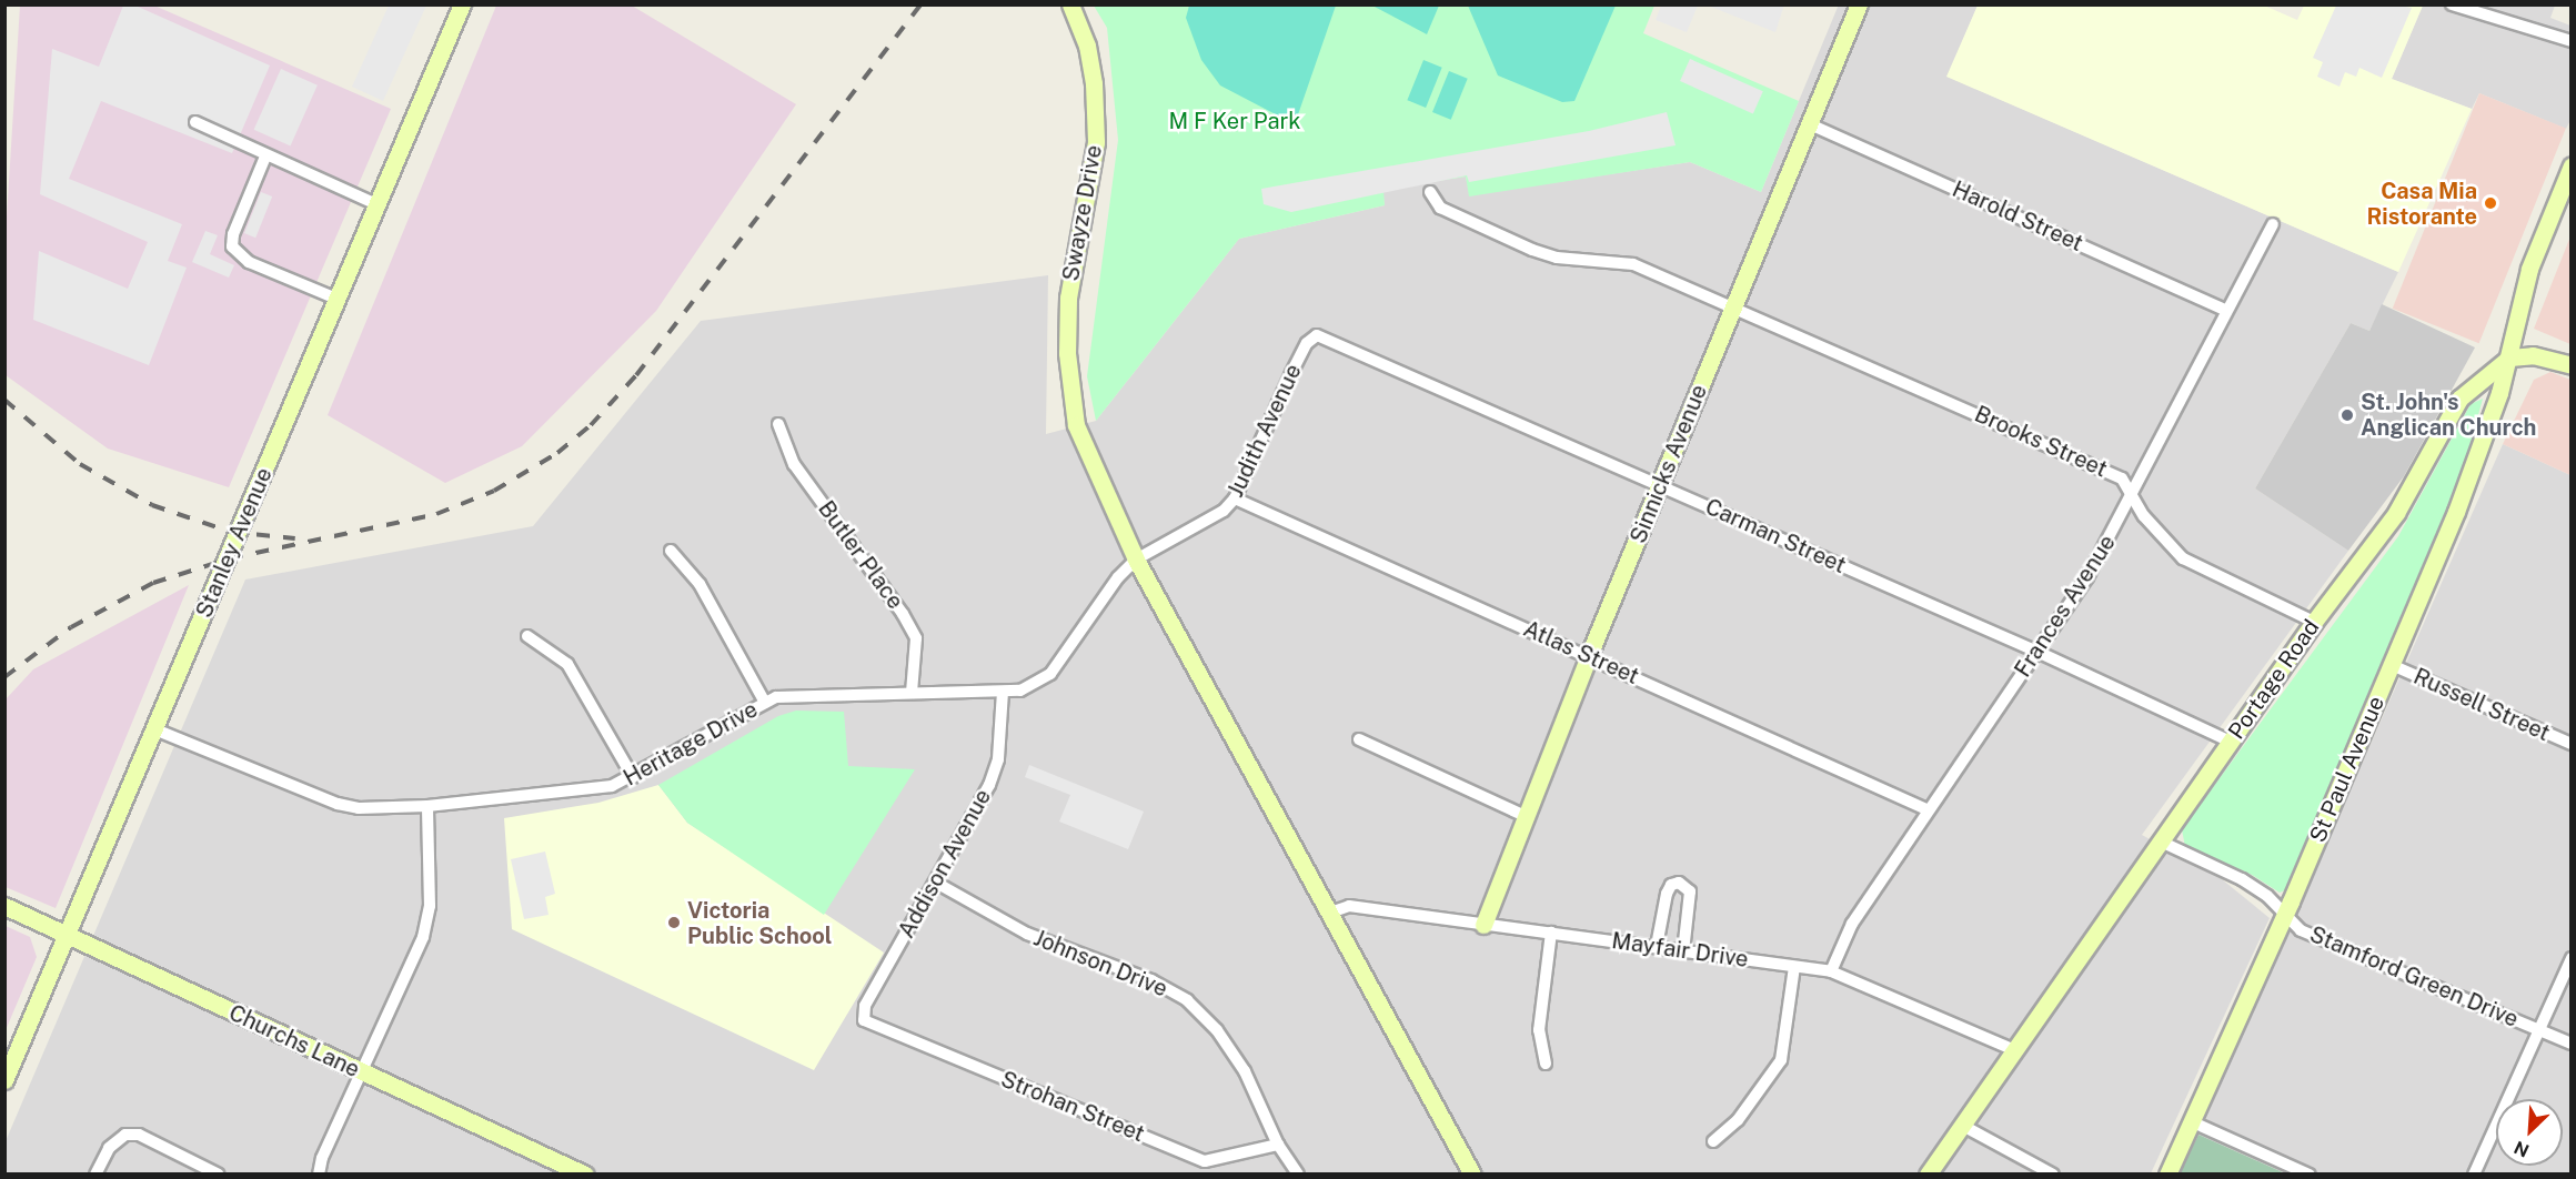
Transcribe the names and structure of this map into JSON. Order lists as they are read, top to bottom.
{
  "streets": {
    "street": [
      "Swayze Drive",
      "Harold Street",
      "Judith Avenue",
      "Brooks Street",
      "Sinnicks Avenue",
      "Carman Street",
      "Stanley Avenue",
      "Butler Place",
      "Frances Avenue",
      "Atlas Street",
      "Portage Road",
      "Russell Street",
      "Heritage Drive",
      "St Paul Avenue",
      "Addison Avenue",
      "Mayfair Drive",
      "Johnson Drive",
      "Stamford Green Drive",
      "Churchs Lane",
      "Strohan Street"
    ]
  },
  "crossings": [
    ["Swayze Drive", "Judith Avenue"],
    ["Swayze Drive", "Heritage Drive"],
    ["Swayze Drive", "Mayfair Drive"],
    ["Harold Street", "Sinnicks Avenue"],
    ["Harold Street", "Frances Avenue"],
    ["Judith Avenue", "Carman Street"],
    ["Judith Avenue", "Atlas Street"],
    ["Judith Avenue", "Heritage Drive"],
    ["Brooks Street", "Sinnicks Avenue"],
    ["Brooks Street", "Frances Avenue"],
    ["Brooks Street", "Portage Road"],
    ["Sinnicks Avenue", "Carman Street"],
    ["Sinnicks Avenue", "Atlas Street"],
    ["Sinnicks Avenue", "Mayfair Drive"],
    ["Carman Street", "Frances Avenue"],
    ["Carman Street", "Portage Road"],
    ["Stanley Avenue", "Heritage Drive"],
    ["Stanley Avenue", "Churchs Lane"],
    ["Butler Place", "Heritage Drive"],
    ["Frances Avenue", "Atlas Street"],
    ["Frances Avenue", "Mayfair Drive"],
    ["Portage Road", "St Paul Avenue"],
    ["Portage Road", "Mayfair Drive"],
    ["Portage Road", "Stamford Green Drive"],
    ["Russell Street", "St Paul Avenue"],
    ["Heritage Drive", "Addison Avenue"],
    ["St Paul Avenue", "Stamford Green Drive"],
    ["Addison Avenue", "Johnson Drive"],
    ["Addison Avenue", "Strohan Street"],
    ["Johnson Drive", "Strohan Street"]
  ],
  "parks": ["M F Ker Park"],
  "places": ["Casa Mia Ristorante", "St. John's Anglican Church", "Victoria Public School"],
  "north": "bottom left"
}
